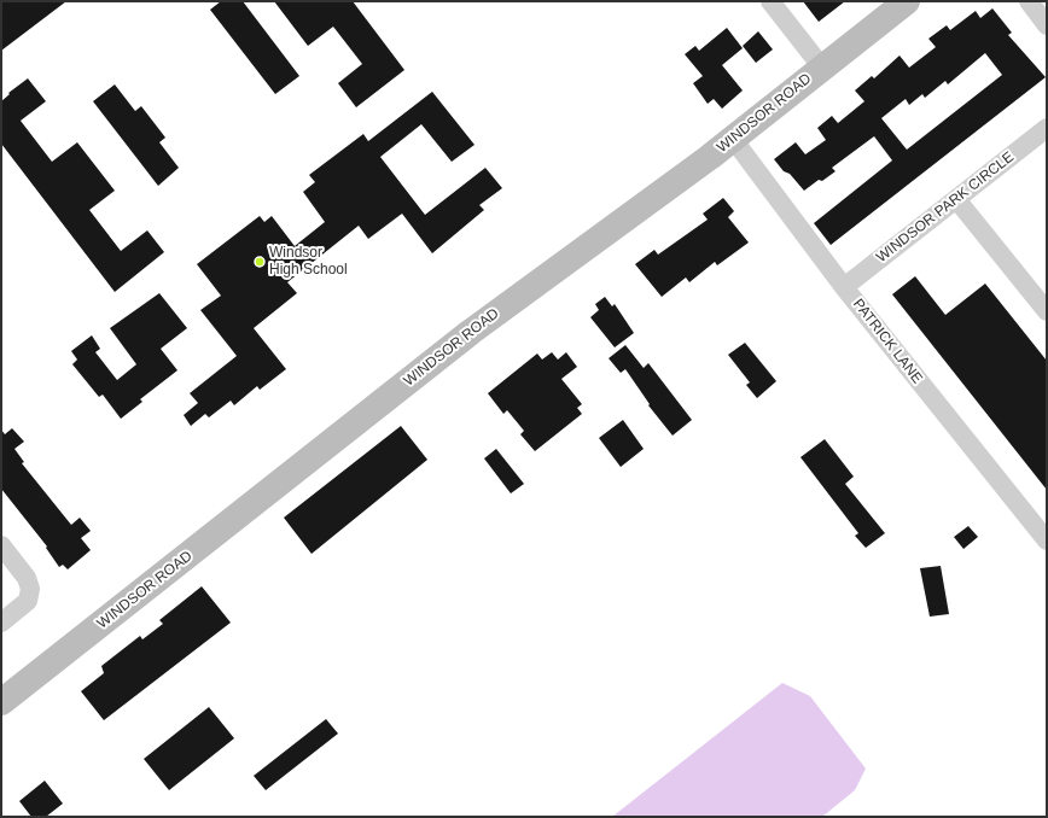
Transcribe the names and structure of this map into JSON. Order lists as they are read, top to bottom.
{
  "streets": {
    "main road": ["WINDSOR ROAD"],
    "street": ["WINDSOR PARK CIRCLE", "PATRICK LANE"]
  },
  "crossings": [
    ["WINDSOR ROAD", "PATRICK LANE"],
    ["WINDSOR PARK CIRCLE", "PATRICK LANE"]
  ],
  "places": ["Windsor High School"]
}
